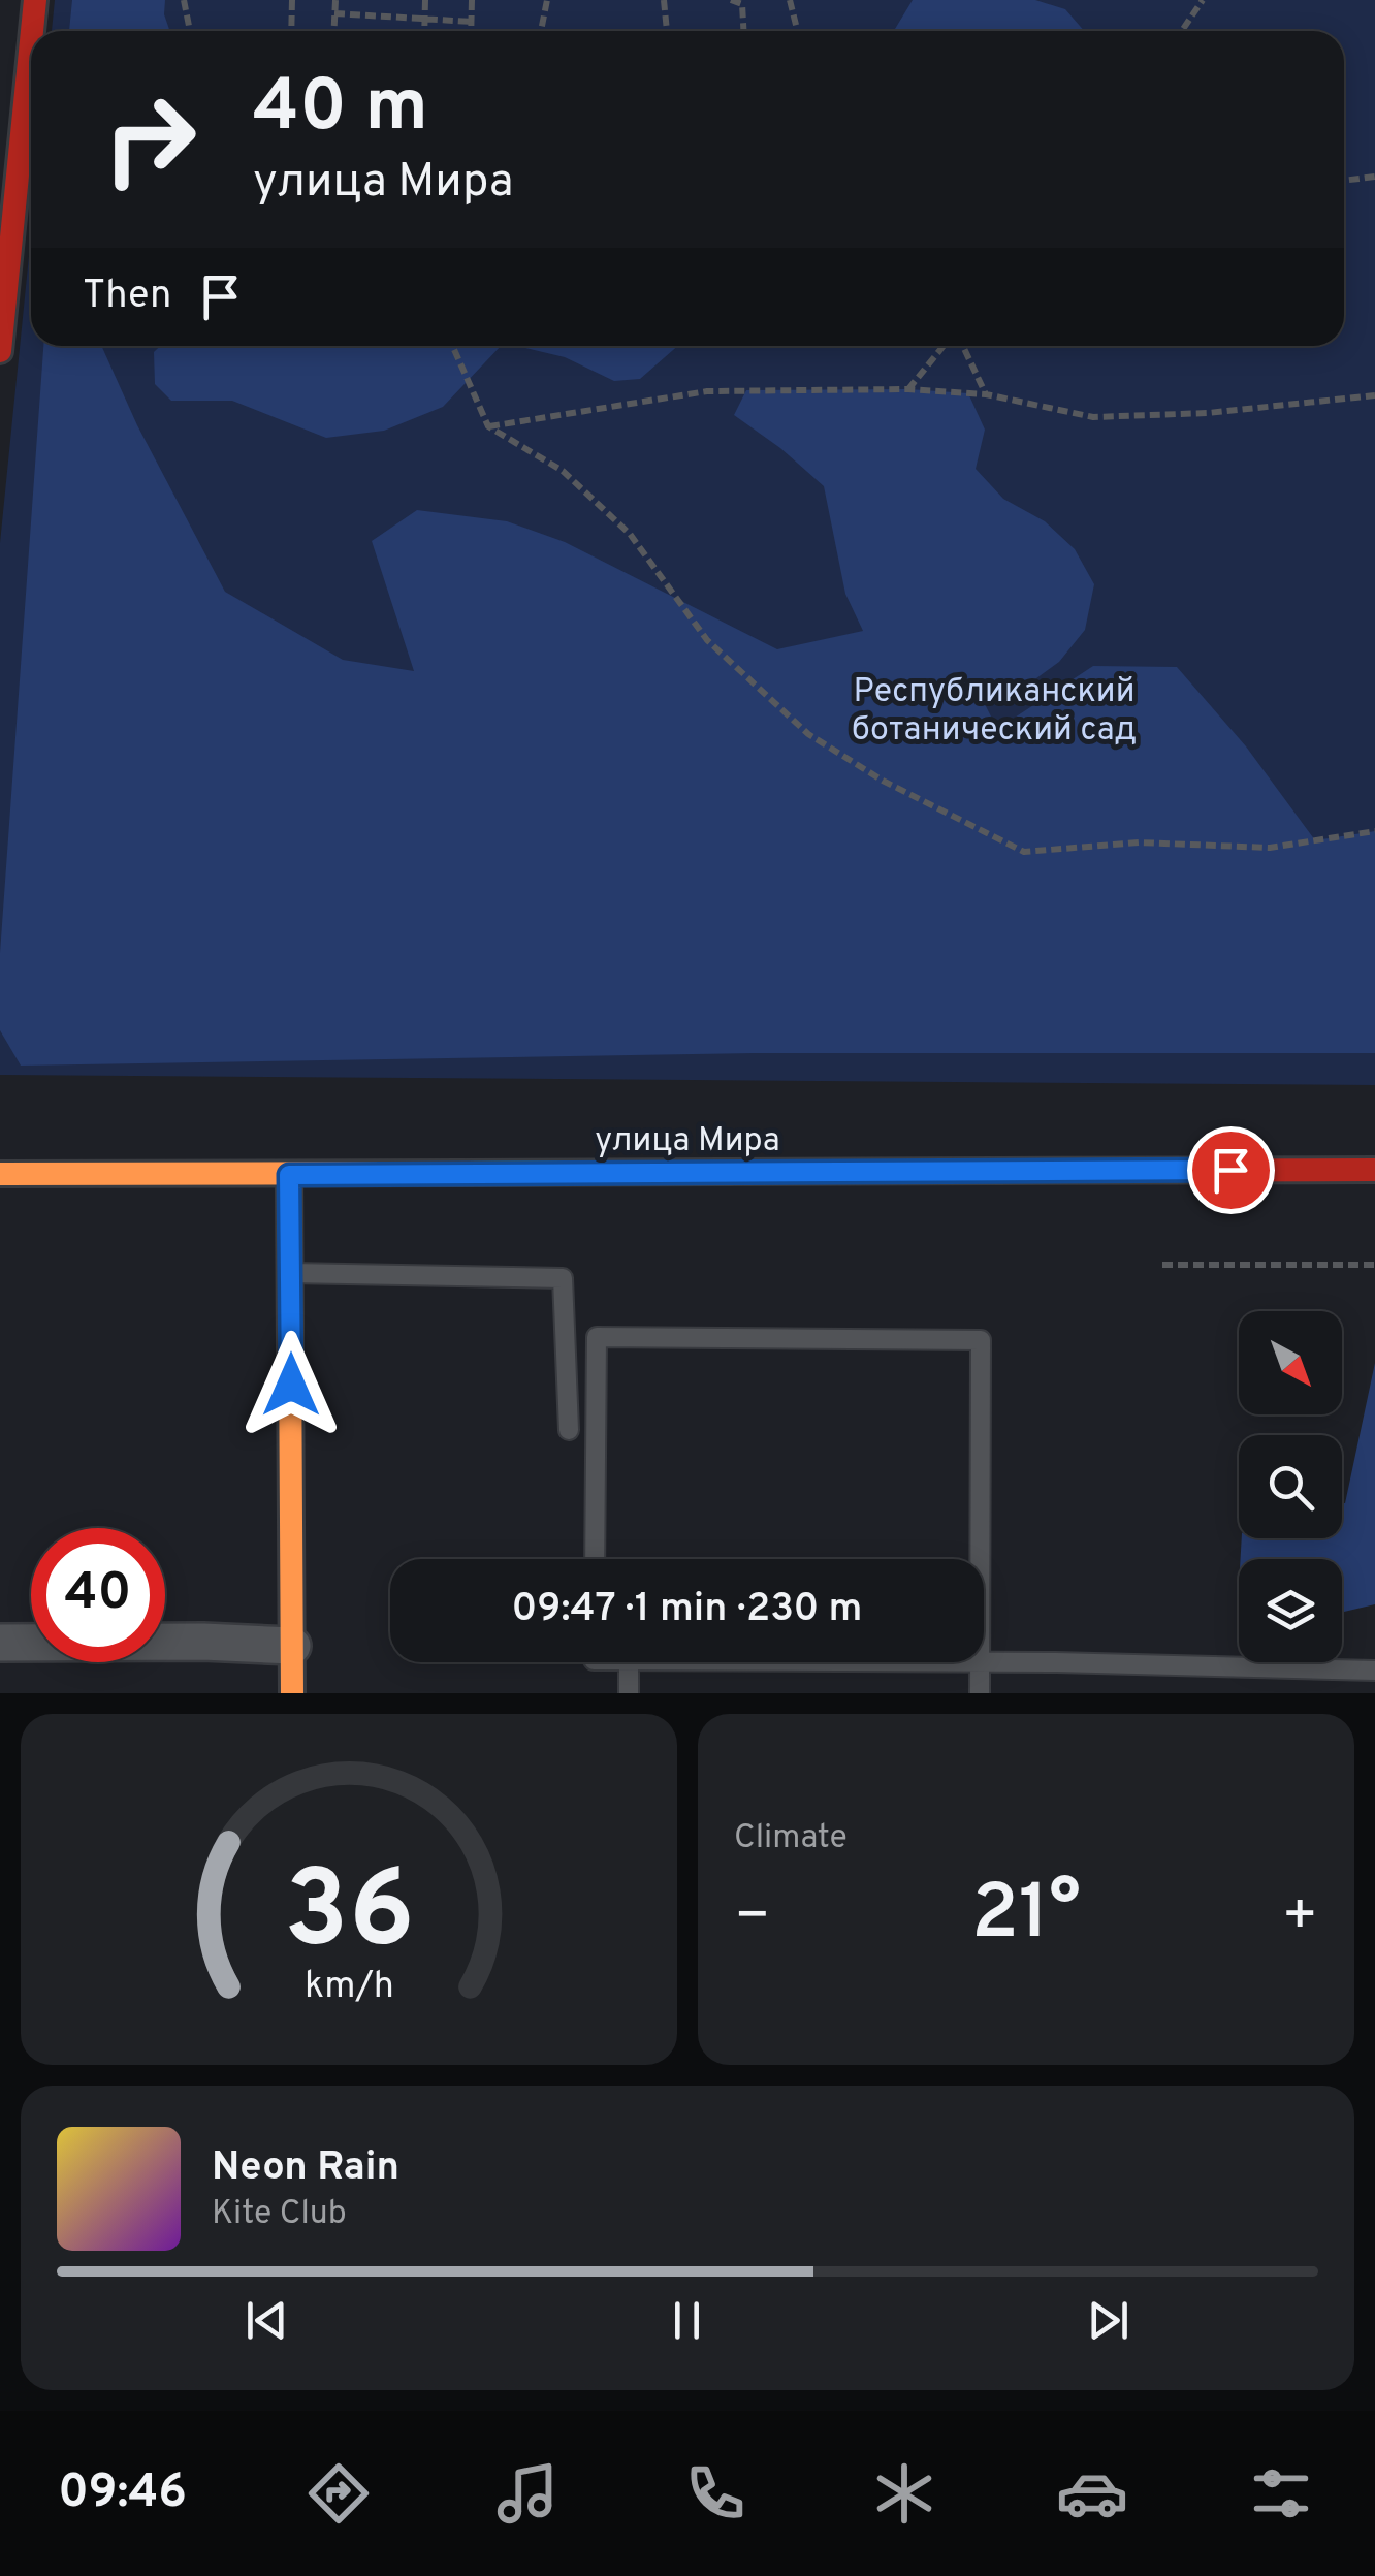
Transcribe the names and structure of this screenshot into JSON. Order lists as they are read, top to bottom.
{
  "streets": {
    "main road": ["улица Мира"]
  },
  "parks": ["Республиканский ботанический сад"],
  "north": "bottom right",
  "page": {
    "turn": ["40 m", "улица Мира"],
    "then": "Then",
    "limit": "40",
    "trip": "09:47 · 1 min · 230 m",
    "tile": "Climate",
    "heat": ["−", "21°", "+"],
    "song": ["Neon Rain", "Kite Club"],
    "tabs": "09:46",
    "gauge": ["36", "km/h"]
  }
}
